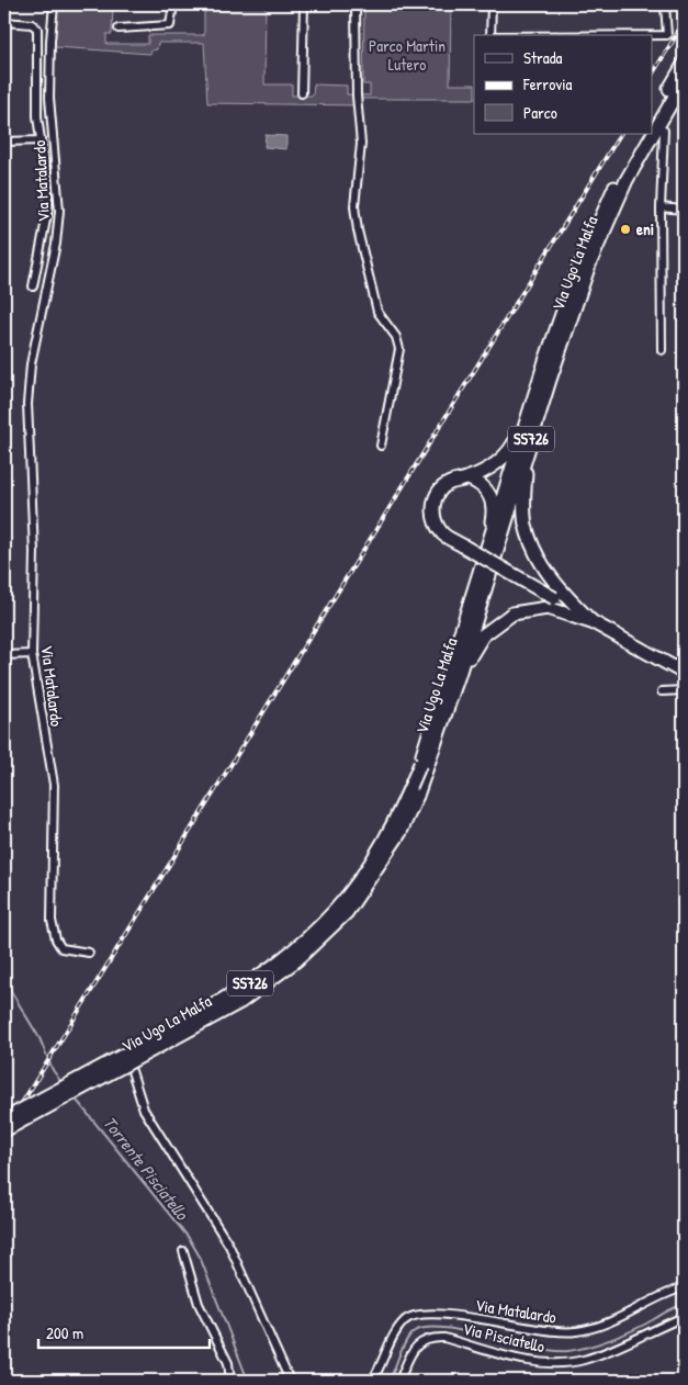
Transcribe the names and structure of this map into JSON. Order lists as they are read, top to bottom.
{
  "streets": {
    "highway": ["Via Ugo La Malfa", "SS726"],
    "street": ["Via Matalardo", "Via Pisciatello"]
  },
  "water": ["Torrente Pisciatello"],
  "parks": ["Parco Martin Lutero"],
  "places": ["eni"],
  "legend": ["Strada", "Ferrovia", "Parco"],
  "scale_bar": "200 m"
}
